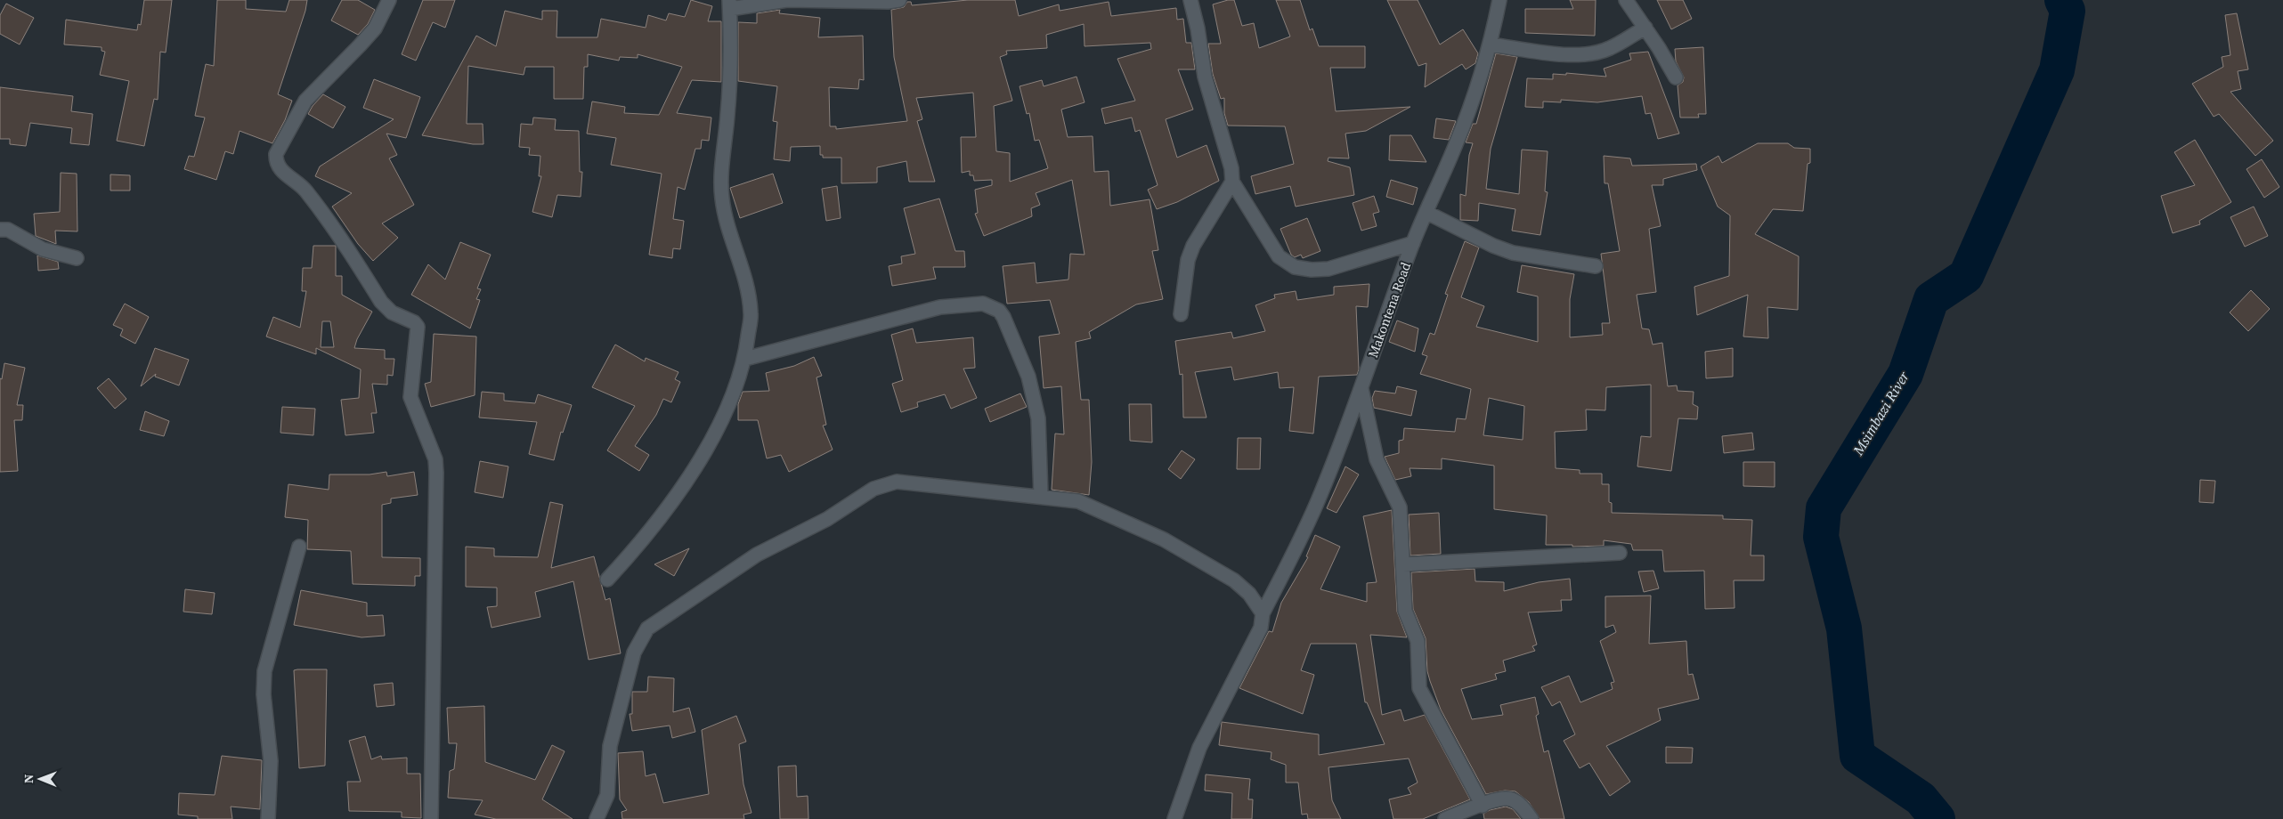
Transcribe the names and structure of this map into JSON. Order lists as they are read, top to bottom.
{
  "streets": {
    "street": ["Makontena Road"]
  },
  "water": ["Msimbazi River"],
  "north": "left"
}
